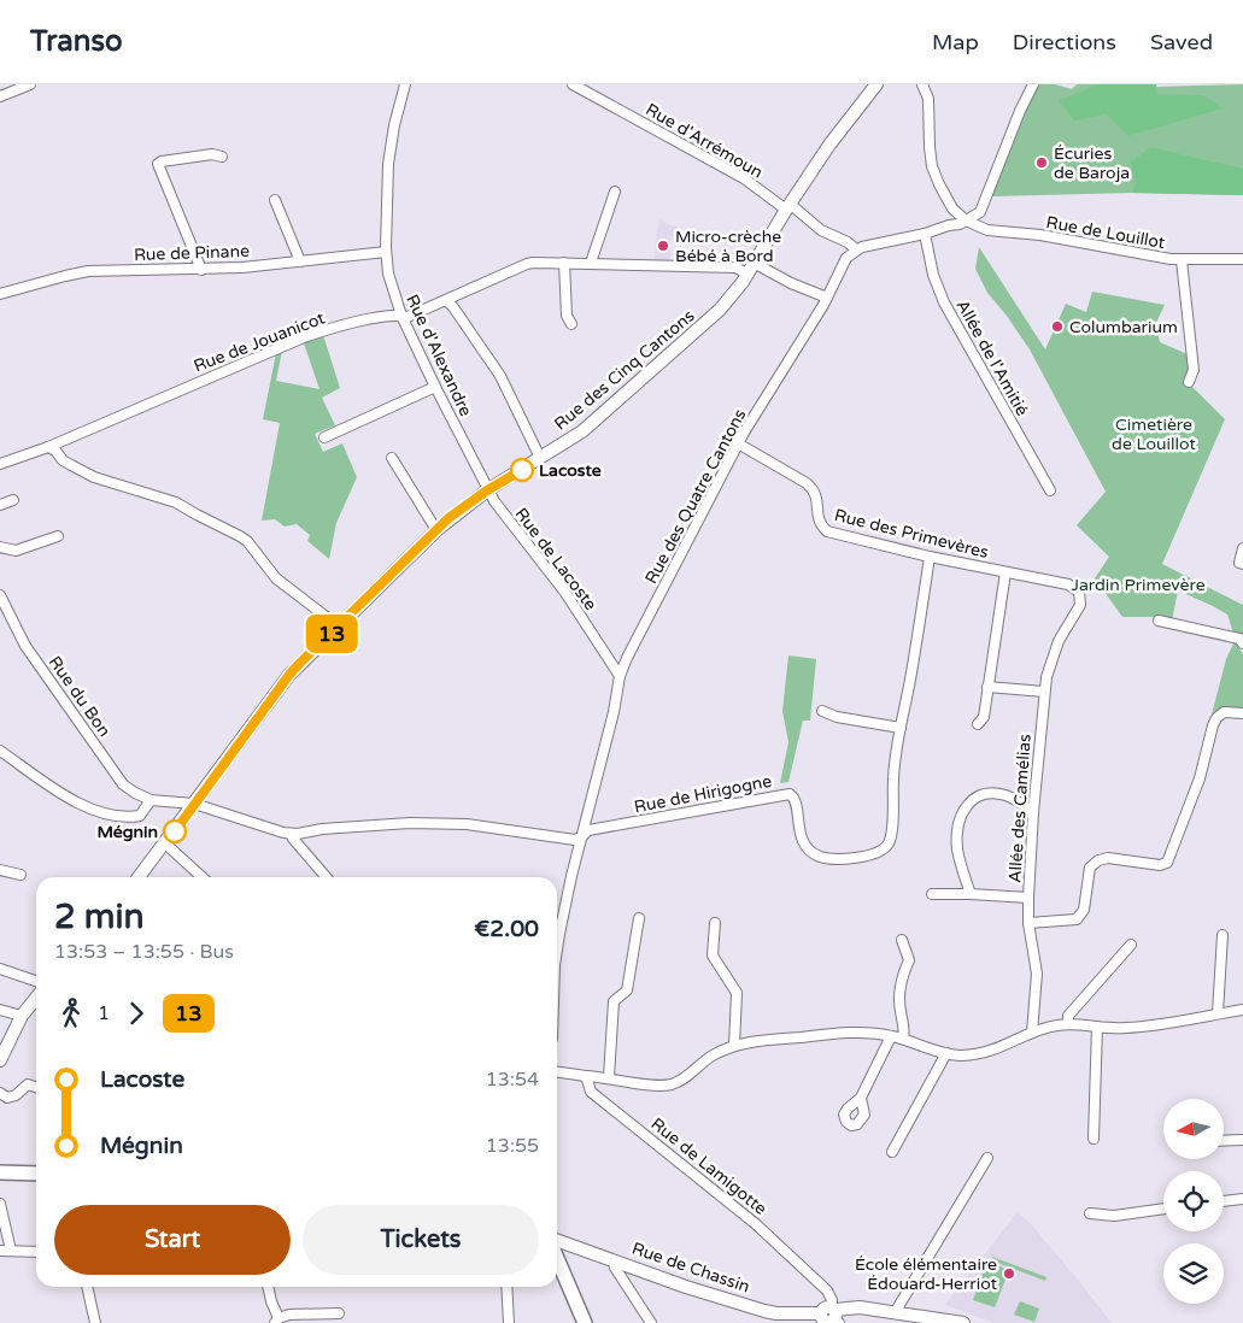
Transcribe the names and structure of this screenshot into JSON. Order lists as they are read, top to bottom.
{
  "streets": {
    "street": [
      "Rue d'Arrémoun",
      "Rue de Louillot",
      "Rue de Pinane",
      "Rue de Jouanicot",
      "Rue d'Alexandre",
      "Allée de l'Amitié",
      "Rue des Cinq Cantons",
      "Rue des Quatre Cantons",
      "Rue des Primevères",
      "Rue de Lacoste",
      "Rue du Bon",
      "Rue de Hirigogne",
      "Allée des Camélias",
      "Rue de Lamigotte",
      "Rue de Chassin"
    ]
  },
  "crossings": [
    ["Rue d'Arrémoun", "Rue des Cinq Cantons"],
    ["Rue d'Arrémoun", "Rue des Quatre Cantons"],
    ["Rue de Pinane", "Rue d'Alexandre"],
    ["Rue de Jouanicot", "Rue d'Alexandre"],
    ["Rue de Jouanicot", "Rue des Cinq Cantons"],
    ["Rue de Jouanicot", "Rue des Quatre Cantons"],
    ["Rue d'Alexandre", "Rue des Cinq Cantons"],
    ["Rue d'Alexandre", "Rue de Lacoste"],
    ["Rue des Cinq Cantons", "Rue de Lacoste"],
    ["Rue des Cinq Cantons", "Rue de Hirigogne"],
    ["Rue des Quatre Cantons", "Rue des Primevères"],
    ["Rue des Quatre Cantons", "Rue de Lacoste"],
    ["Rue des Quatre Cantons", "Rue de Hirigogne"],
    ["Rue des Primevères", "Rue de Hirigogne"],
    ["Rue des Primevères", "Allée des Camélias"],
    ["Rue du Bon", "Rue de Hirigogne"],
    ["Rue de Lamigotte", "Rue de Chassin"]
  ],
  "parks": ["Cimetière de Louillot", "Jardin Primevère"],
  "places": [
    "Écuries de Baroja",
    "Micro-crèche Bébé à Bord",
    "Columbarium",
    "Lacoste",
    "Mégnin",
    "École élémentaire Édouard-Herriot"
  ],
  "lines": ["bus line 13"],
  "north": "left",
  "page": {
    "header": "Transo",
    "nav": ["Map", "Directions", "Saved"],
    "on_map": "13",
    "heading": ["2 min", "13:53 – 13:55 · Bus", "€2.00"],
    "legs": ["1", "13"],
    "list": [
      {
        "name": "Lacoste",
        "value": "13:54"
      },
      {
        "name": "Mégnin",
        "value": "13:55"
      }
    ],
    "buttons": ["Start", "Tickets"]
  }
}
